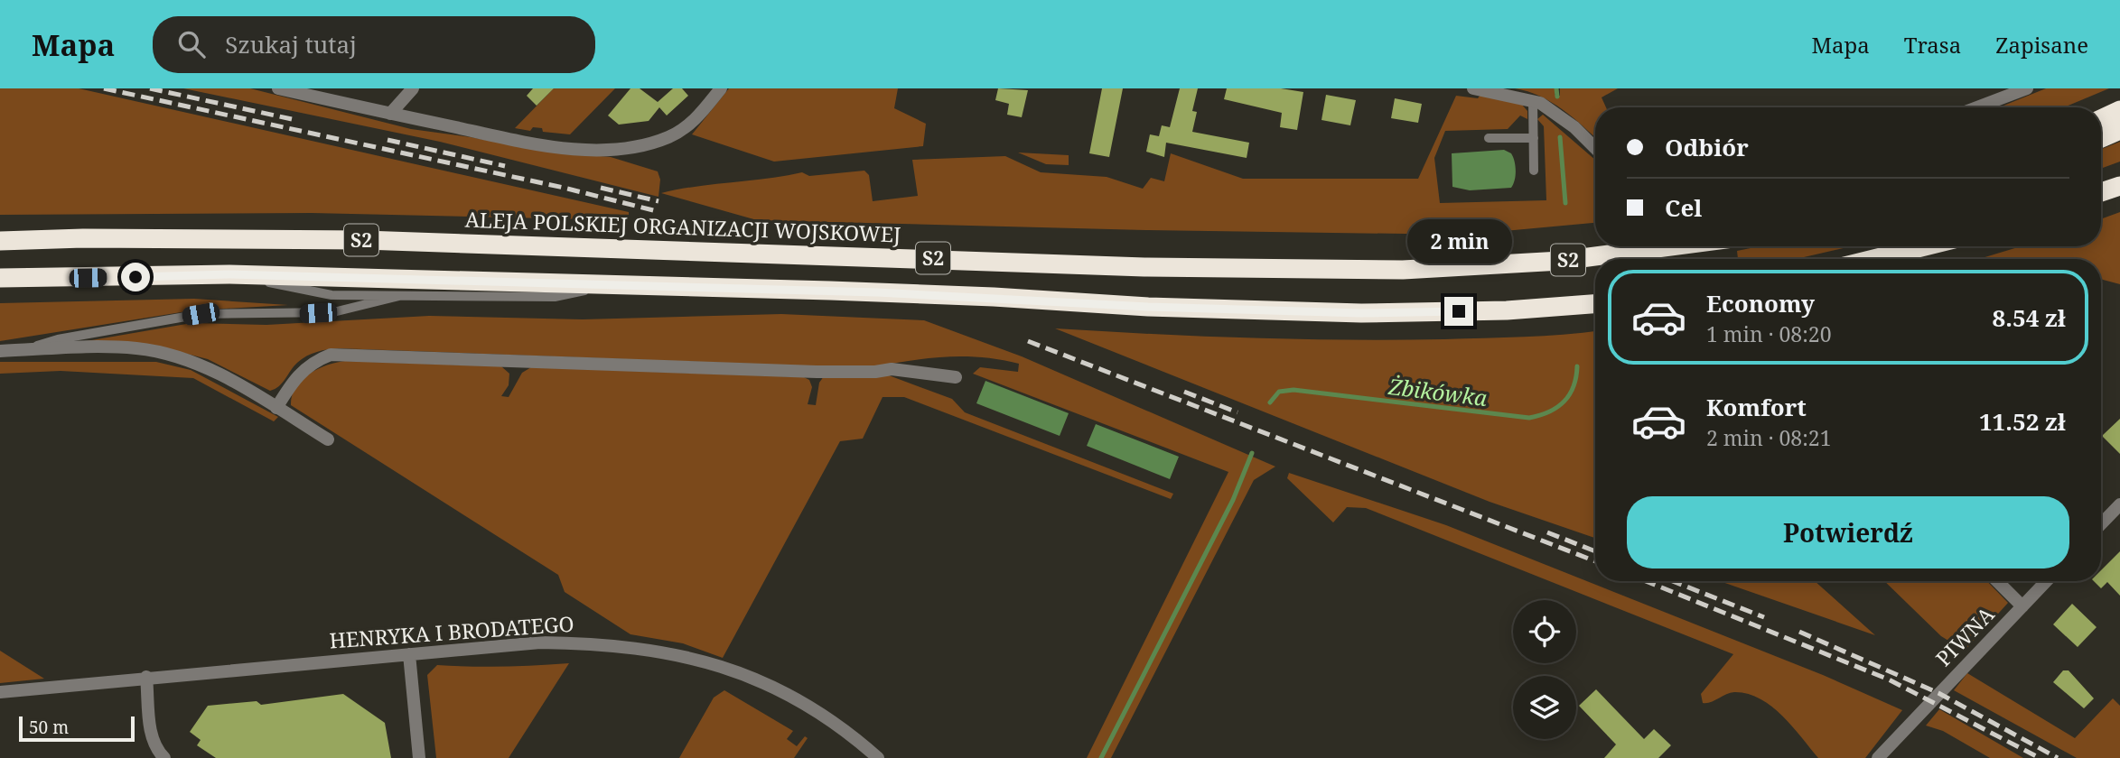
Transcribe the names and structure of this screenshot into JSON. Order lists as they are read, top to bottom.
{
  "streets": {
    "highway": ["ALEJA POLSKIEJ ORGANIZACJI WOJSKOWEJ", "S2"],
    "street": ["HENRYKA I BRODATEGO", "PIWNA"]
  },
  "water": ["Żbikówka"],
  "scale_bar": "50 m",
  "page": {
    "header": "Mapa",
    "search": "Szukaj tutaj",
    "nav": ["Mapa", "Trasa", "Zapisane"],
    "banner": ["Odbiór", "Cel"],
    "bubble": "2 min",
    "list": [
      {
        "name": "Economy",
        "note": "1 min · 08:20",
        "value": "8.54 zł"
      },
      {
        "name": "Komfort",
        "note": "2 min · 08:21",
        "value": "11.52 zł"
      }
    ],
    "buttons": "Potwierdź",
    "scale": "50 m"
  }
}
